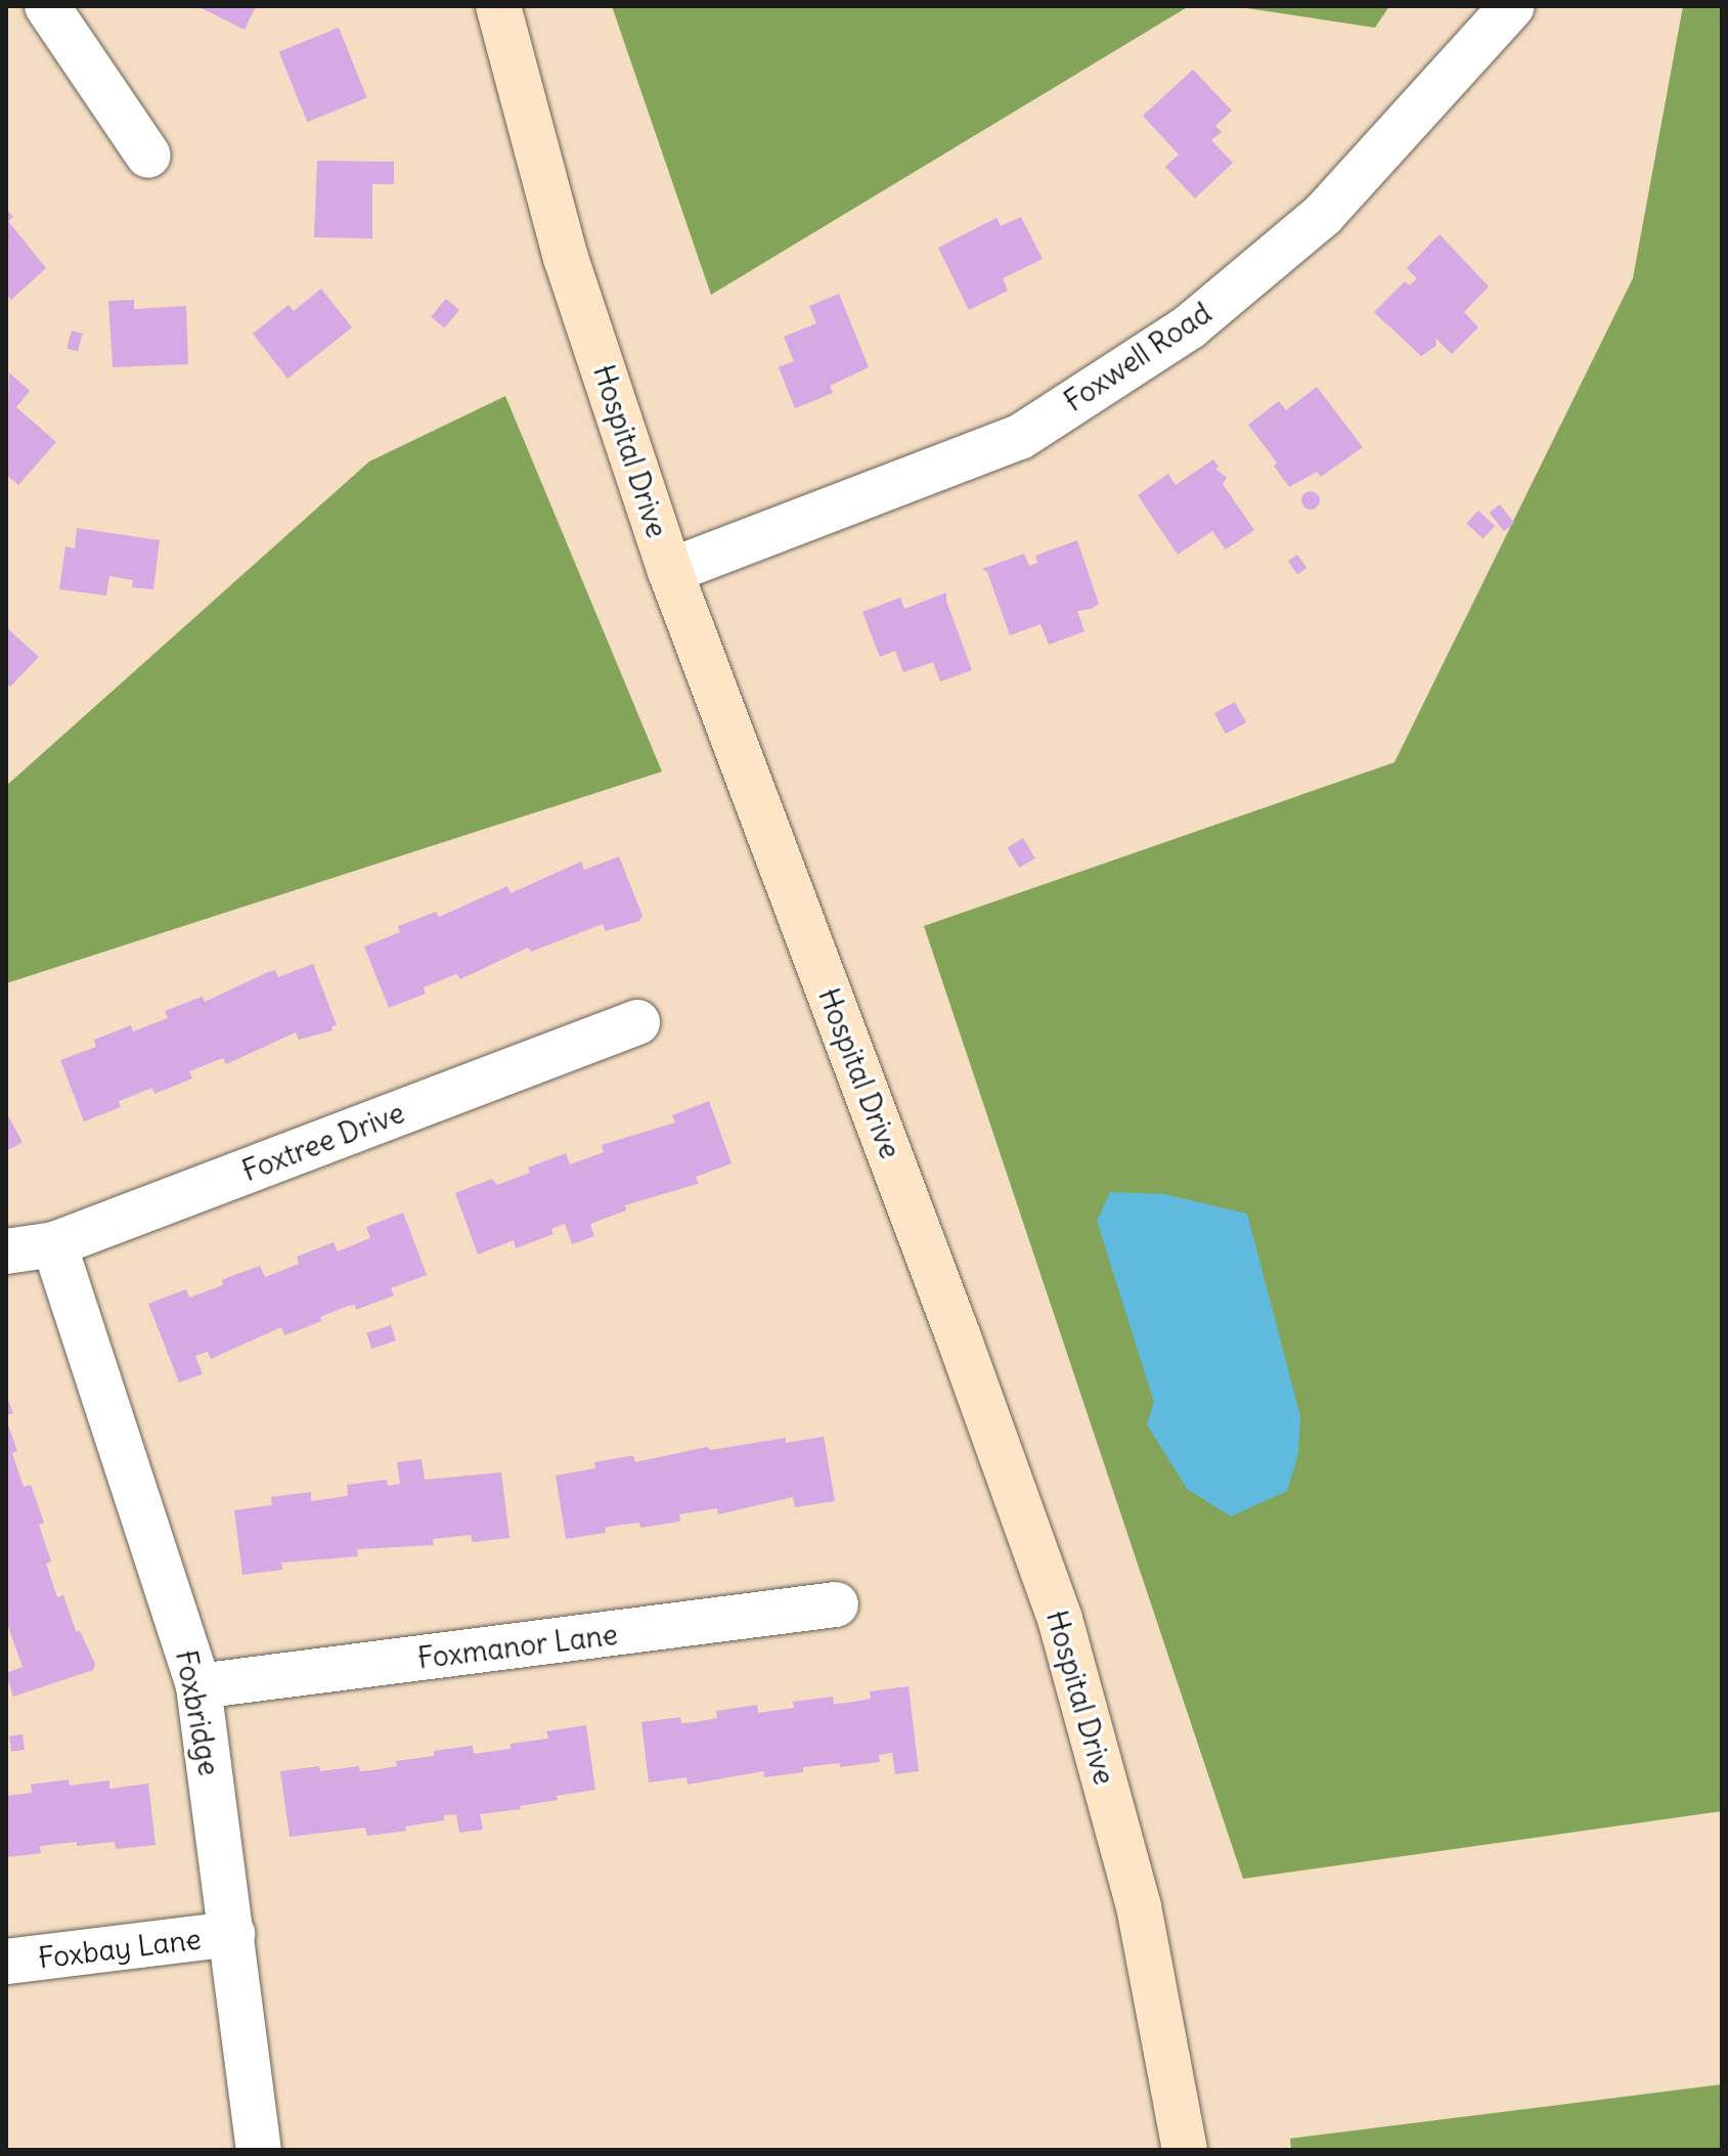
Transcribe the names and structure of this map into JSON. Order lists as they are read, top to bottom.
{
  "streets": {
    "street": [
      "Foxwell Road",
      "Hospital Drive",
      "Foxtree Drive",
      "Foxmanor Lane",
      "Foxbridge",
      "Foxbay Lane"
    ]
  },
  "crossings": [
    ["Foxwell Road", "Hospital Drive"],
    ["Foxtree Drive", "Foxbridge"],
    ["Foxmanor Lane", "Foxbridge"],
    ["Foxbridge", "Foxbay Lane"]
  ]
}
